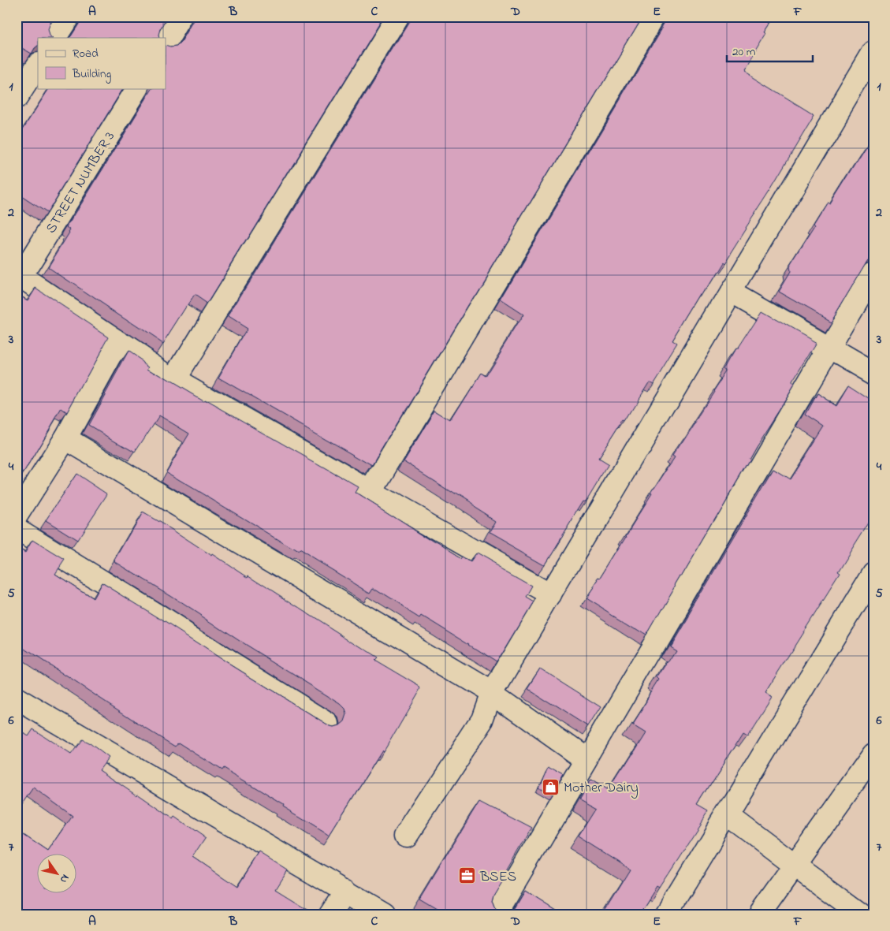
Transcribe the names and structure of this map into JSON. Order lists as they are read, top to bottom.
{
  "streets": {
    "street": ["STREET NUMBER 3"]
  },
  "places": {
    "shop": ["Mother Dairy"],
    "office": ["BSES"]
  },
  "legend": ["Road", "Building"],
  "scale_bar": "20 m",
  "north": "bottom right",
  "grid": {
    "columns": [
      "A",
      "B",
      "C",
      "D",
      "E",
      "F"
    ],
    "rows": [
      "1",
      "2",
      "3",
      "4",
      "5",
      "6",
      "7"
    ]
  }
}
